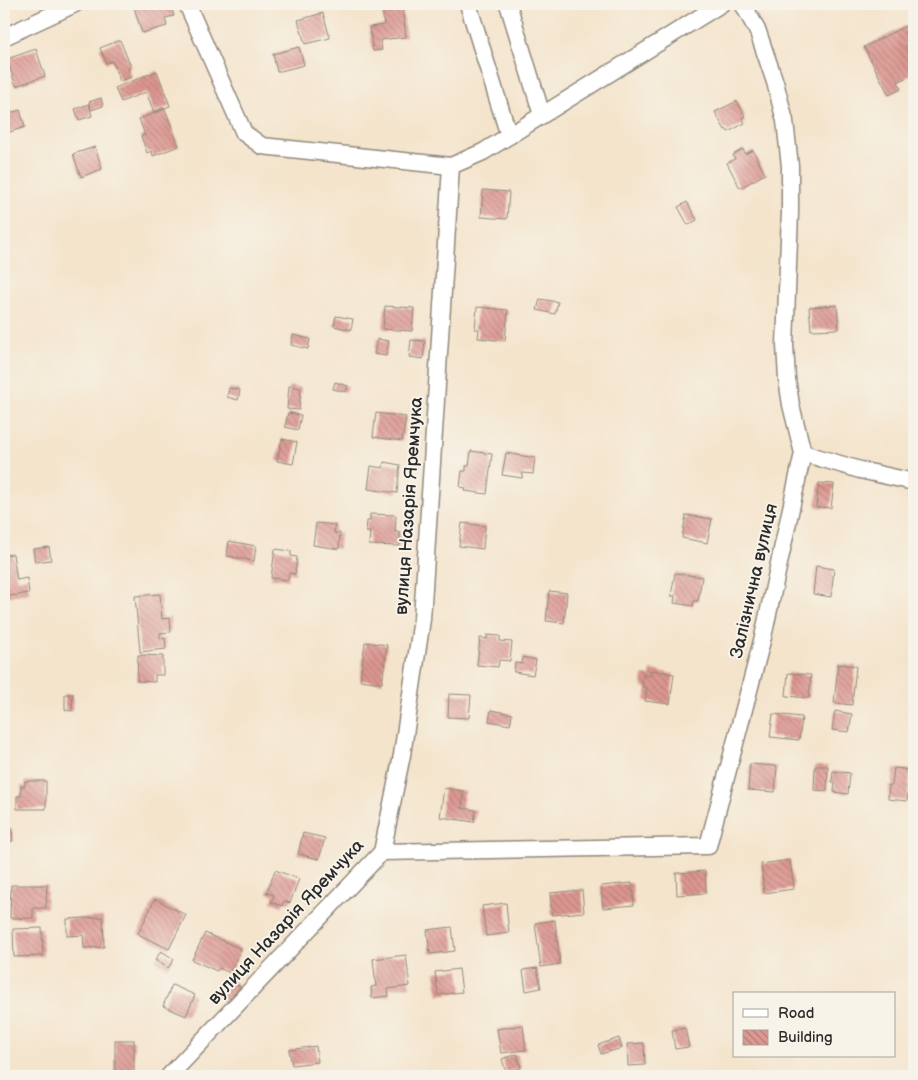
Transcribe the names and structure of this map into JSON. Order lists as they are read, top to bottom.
{
  "streets": {
    "street": ["вулиця Назарія Яремчука", "Залізнична вулиця"]
  },
  "crossings": [
    ["вулиця Назарія Яремчука", "Залізнична вулиця"]
  ],
  "legend": ["Road", "Building"]
}
